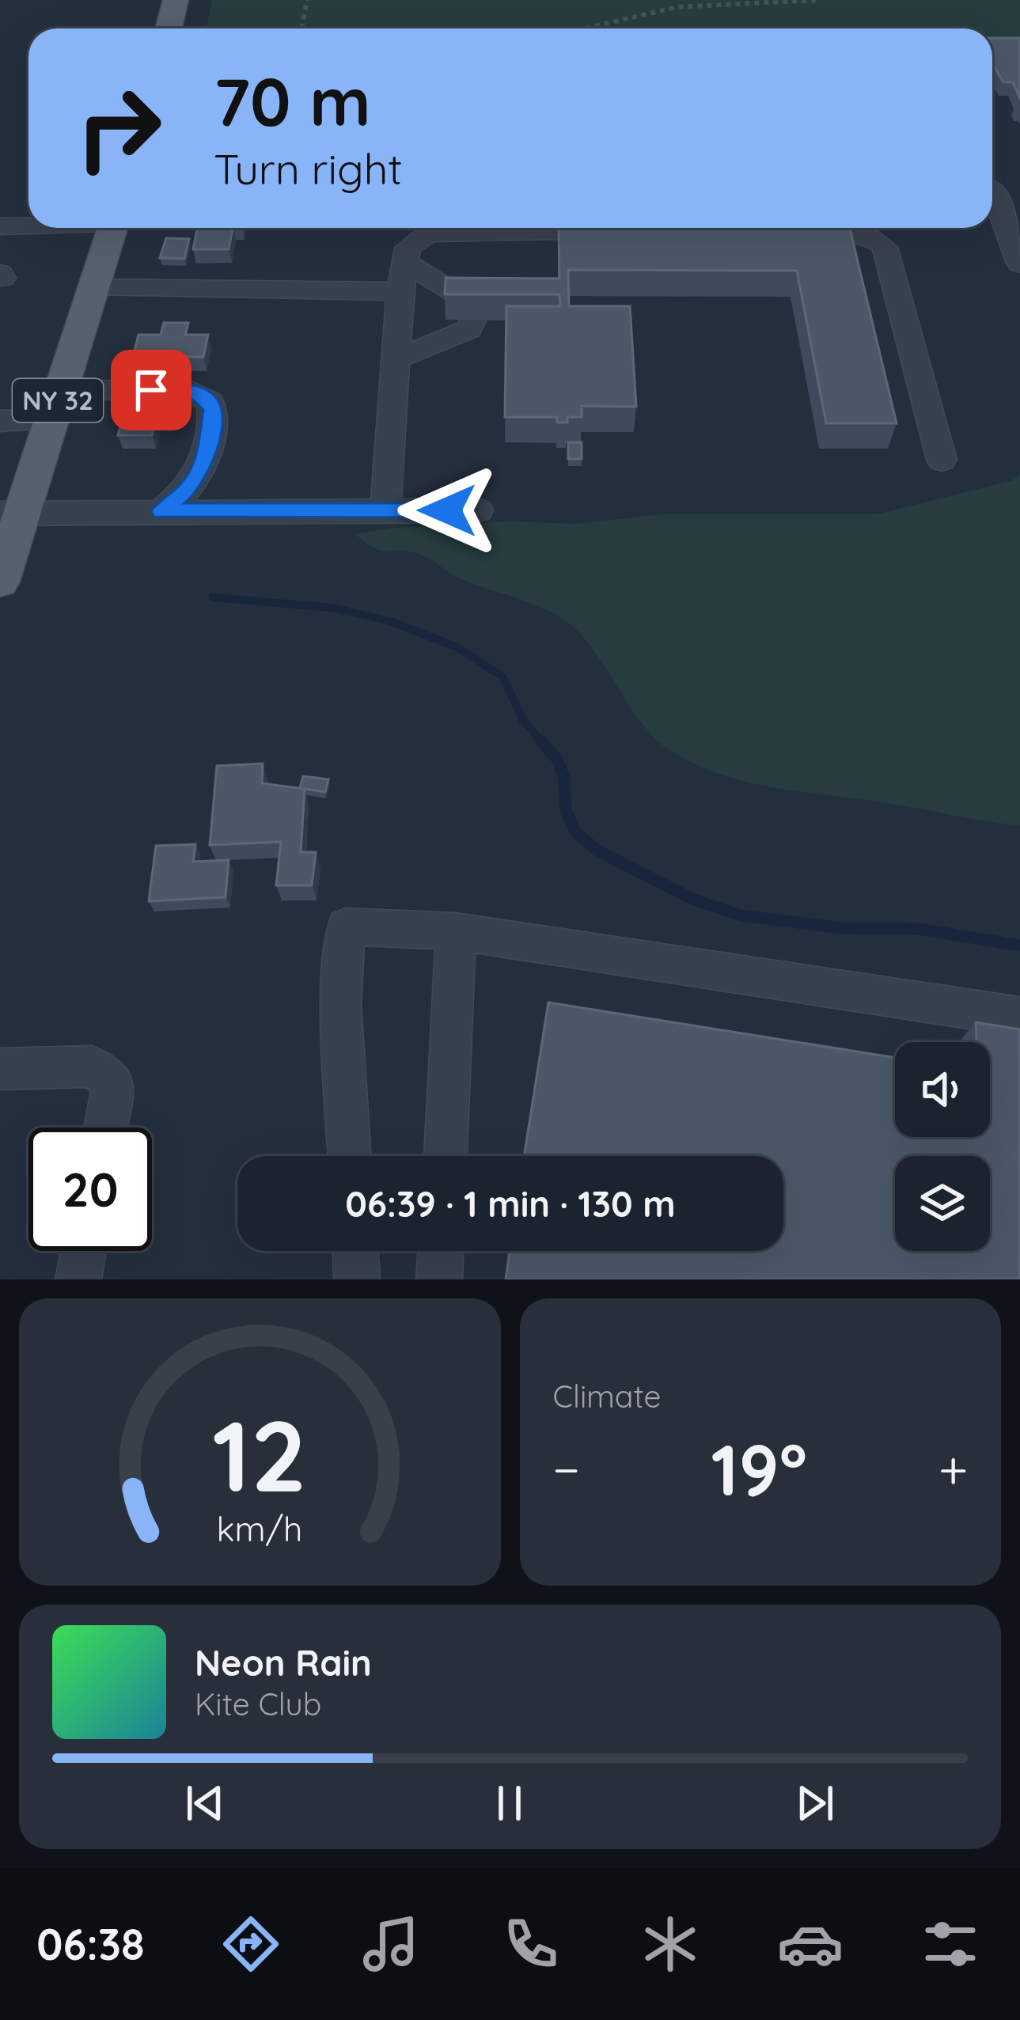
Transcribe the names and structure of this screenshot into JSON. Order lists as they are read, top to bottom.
{
  "streets": {
    "main road": ["NY 32"]
  },
  "page": {
    "turn": ["70 m", "Turn right"],
    "limit": "20",
    "trip": "06:39 · 1 min · 130 m",
    "tile": "Climate",
    "heat": ["−", "19°", "+"],
    "song": ["Neon Rain", "Kite Club"],
    "tabs": "06:38",
    "gauge": ["12", "km/h"]
  }
}
